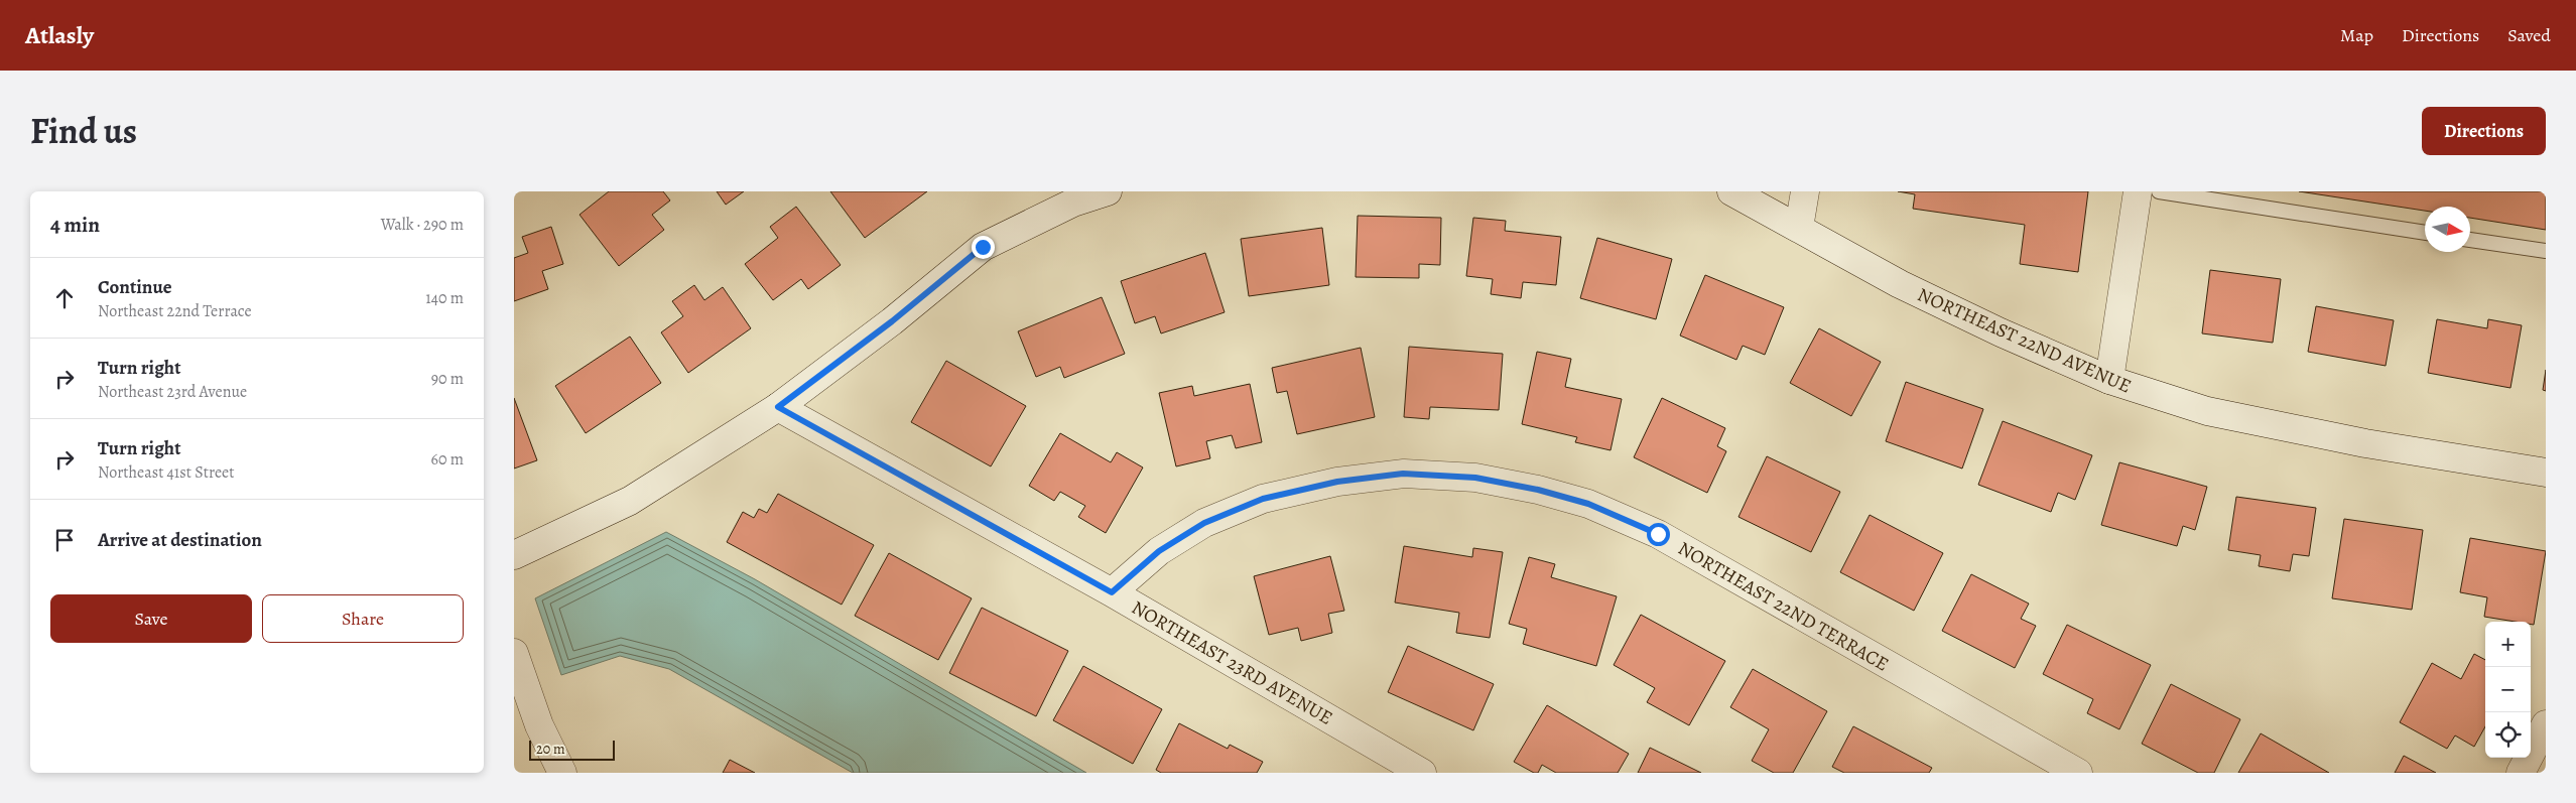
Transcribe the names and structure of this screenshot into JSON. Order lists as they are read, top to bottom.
{
  "streets": {
    "street": ["NORTHEAST 22ND AVENUE", "NORTHEAST 22ND TERRACE", "NORTHEAST 23RD AVENUE"]
  },
  "crossings": [
    ["NORTHEAST 22ND TERRACE", "NORTHEAST 23RD AVENUE"]
  ],
  "scale_bar": "20 m",
  "north": "right",
  "page": {
    "header": "Atlasly",
    "nav": ["Map", "Directions", "Saved"],
    "title": "Find us",
    "buttons": [
      "Directions",
      ["Save", "Share"]
    ],
    "heading": ["4 min", "Walk · 290 m"],
    "list": [
      ["Continue", "Northeast 22nd Terrace", "140 m"],
      ["Turn right", "Northeast 23rd Avenue", "90 m"],
      ["Turn right", "Northeast 41st Street", "60 m"],
      "Arrive at destination"
    ],
    "map_buttons": ["+", "−"],
    "scale": "20 m"
  }
}
